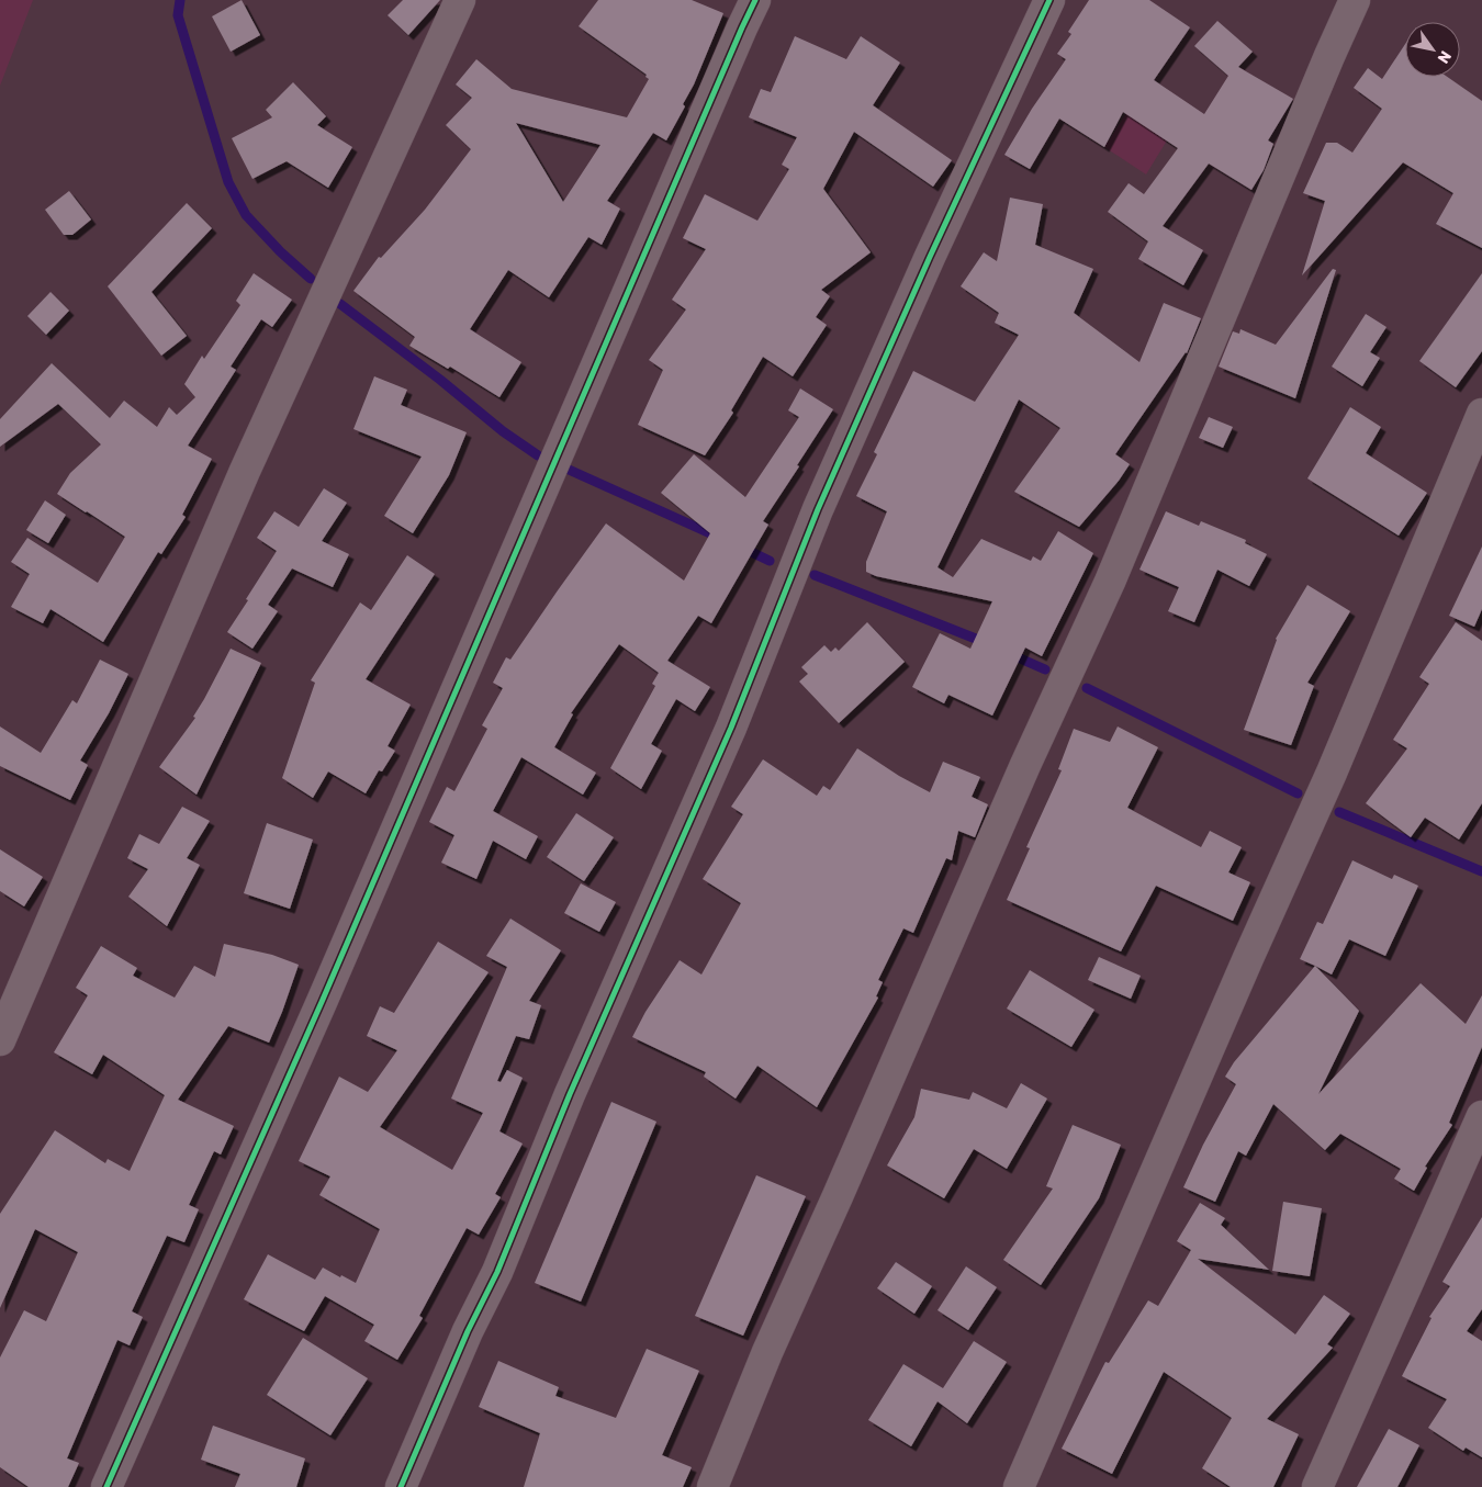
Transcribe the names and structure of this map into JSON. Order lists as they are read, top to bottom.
{
  "north": "bottom right"
}
